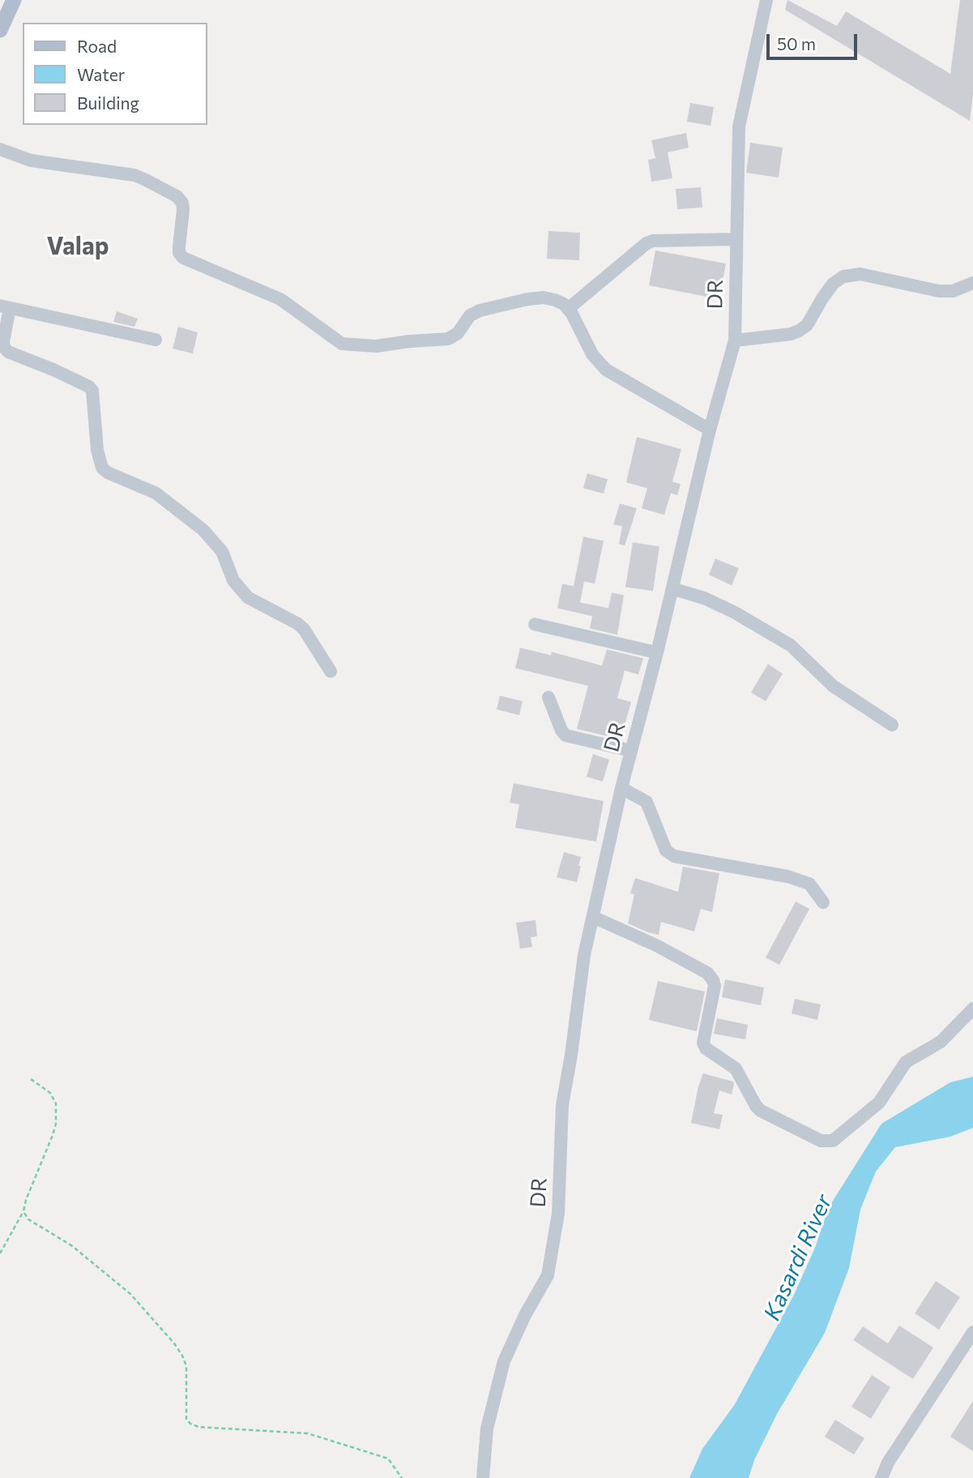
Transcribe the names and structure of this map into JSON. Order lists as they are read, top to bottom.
{
  "streets": {
    "street": ["DR"]
  },
  "districts": ["Valap"],
  "water": ["Kasardi River"],
  "legend": ["Road", "Water", "Building"],
  "scale_bar": "50 m"
}
